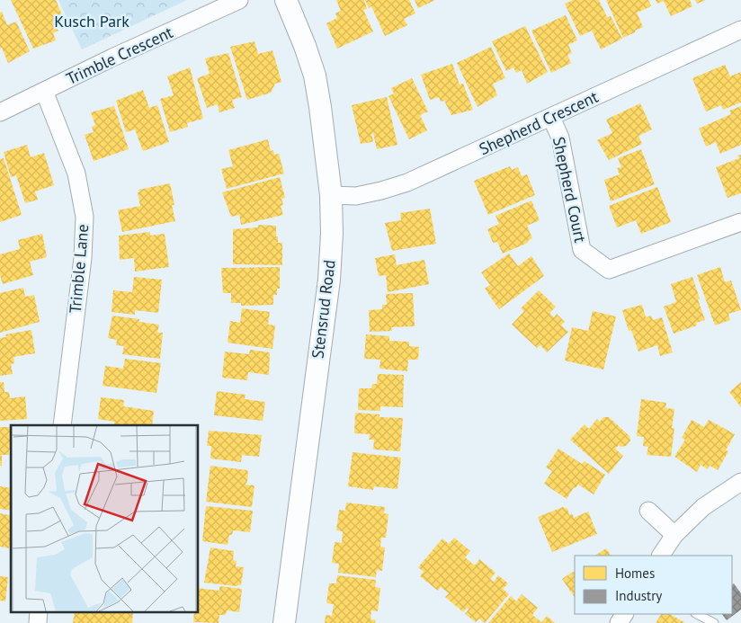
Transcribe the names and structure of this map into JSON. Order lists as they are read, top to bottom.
{
  "streets": {
    "street": [
      "Trimble Crescent",
      "Shepherd Crescent",
      "Shepherd Court",
      "Trimble Lane",
      "Stensrud Road"
    ]
  },
  "crossings": [
    ["Trimble Crescent", "Trimble Lane"],
    ["Shepherd Crescent", "Shepherd Court"],
    ["Shepherd Crescent", "Stensrud Road"]
  ],
  "parks": ["Kusch Park"],
  "legend": ["Homes", "Industry"]
}
